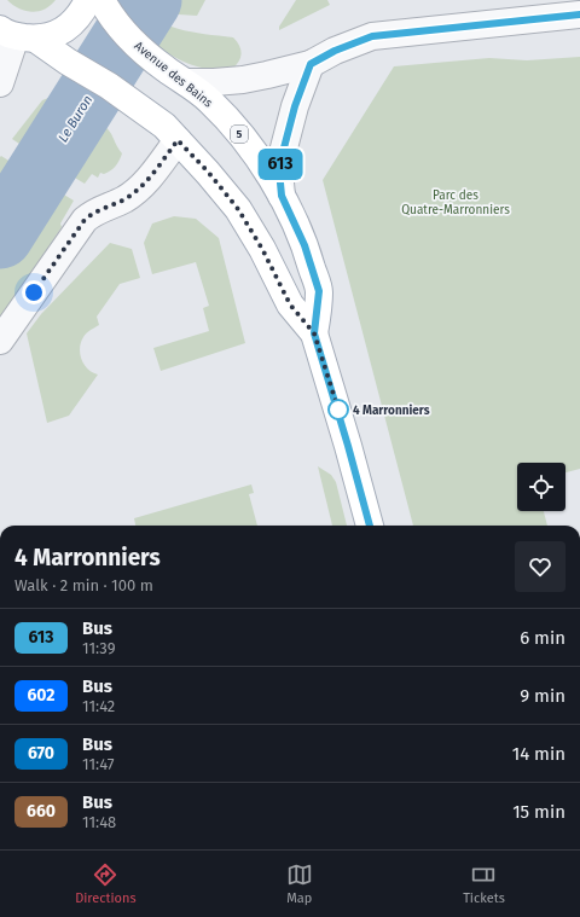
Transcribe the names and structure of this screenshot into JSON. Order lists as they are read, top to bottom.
{
  "streets": {
    "main road": ["Avenue des Bains", "5"]
  },
  "water": ["Le Buron"],
  "parks": ["Parc des Quatre-Marronniers"],
  "places": ["4 Marronniers"],
  "lines": ["bus line 613"],
  "page": {
    "on_map": "613",
    "heading": ["4 Marronniers", "Walk · 2 min · 100 m"],
    "list": [
      {
        "mark": "613",
        "name": "Bus",
        "note": "11:39",
        "value": "6 min"
      },
      {
        "mark": "602",
        "name": "Bus",
        "note": "11:42",
        "value": "9 min"
      },
      {
        "mark": "670",
        "name": "Bus",
        "note": "11:47",
        "value": "14 min"
      },
      {
        "mark": "660",
        "name": "Bus",
        "note": "11:48",
        "value": "15 min"
      }
    ],
    "tabs": ["Directions", "Map", "Tickets"]
  }
}
